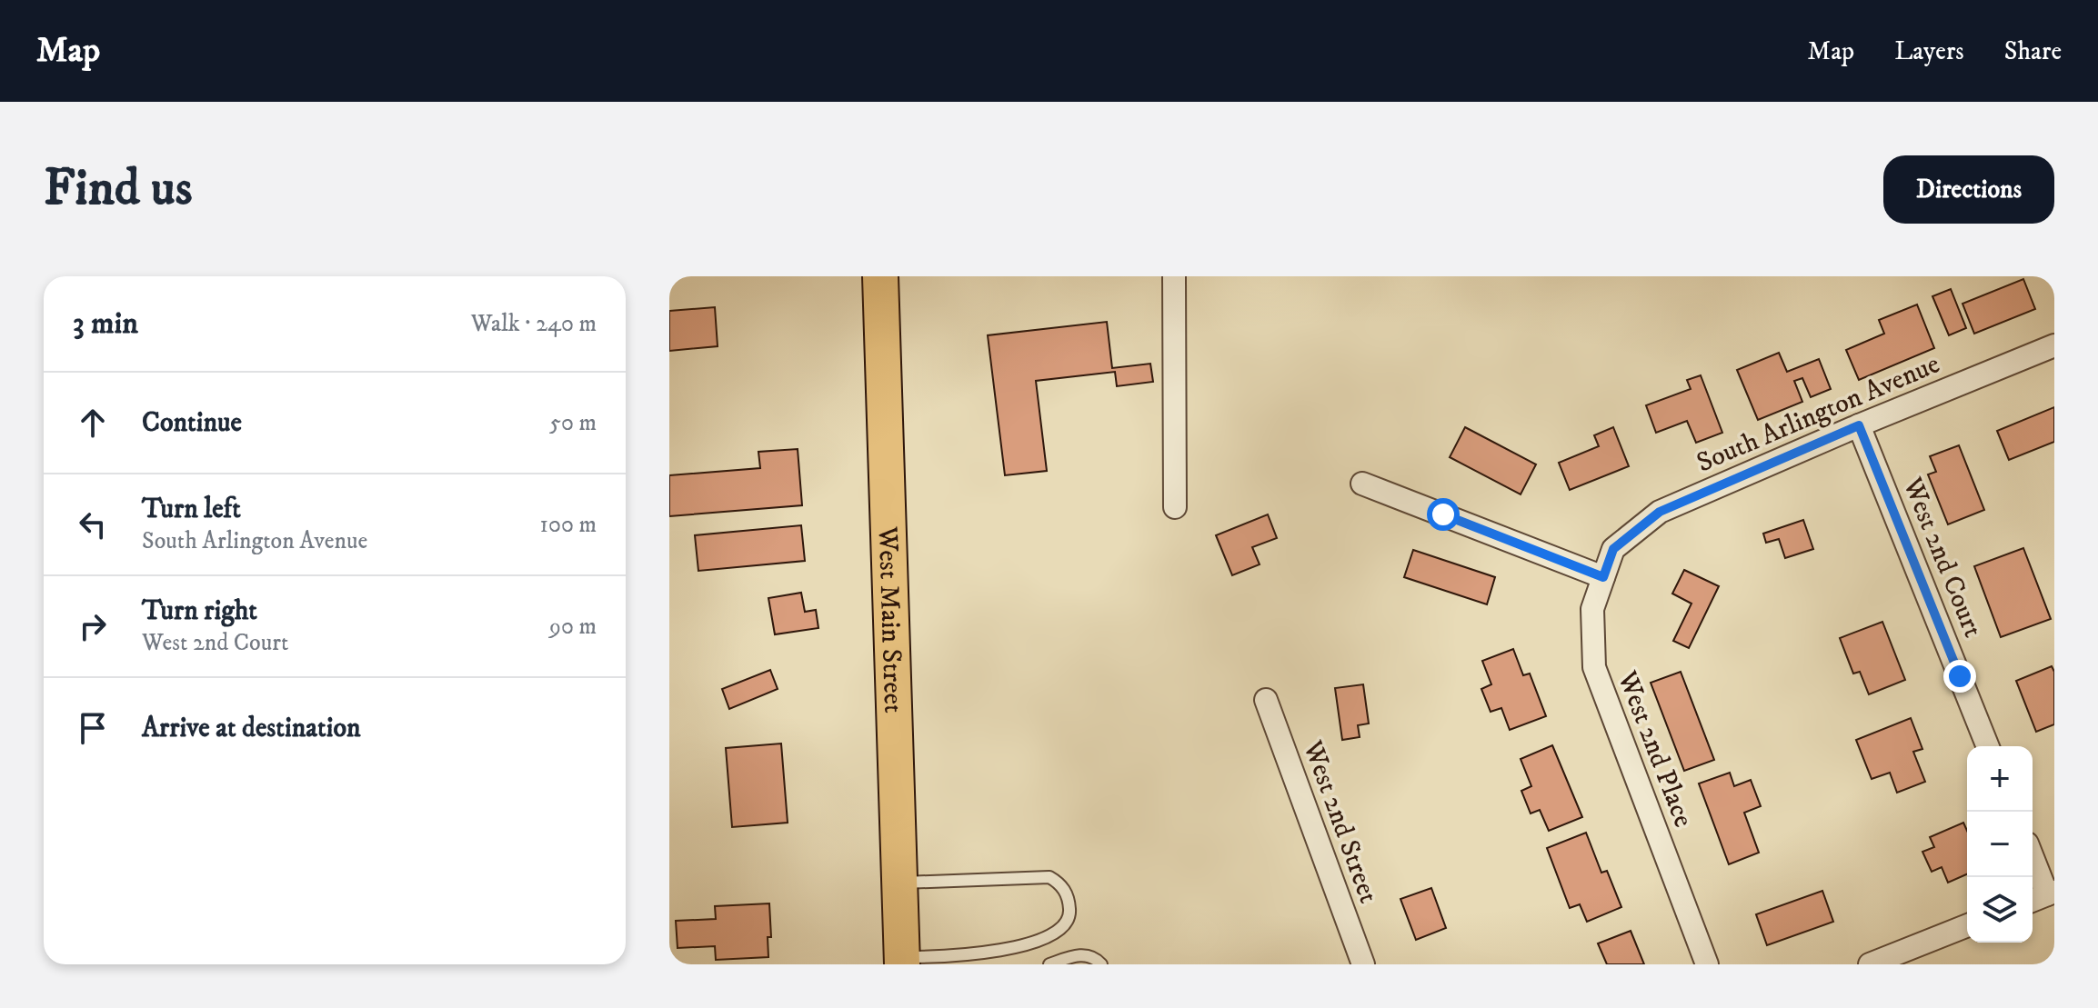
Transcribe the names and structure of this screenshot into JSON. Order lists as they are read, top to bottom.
{
  "streets": {
    "main road": ["West Main Street"],
    "street": [
      "South Arlington Avenue",
      "West 2nd Court",
      "West 2nd Place",
      "West 2nd Street"
    ]
  },
  "crossings": [
    ["South Arlington Avenue", "West 2nd Court"],
    ["South Arlington Avenue", "West 2nd Place"]
  ],
  "page": {
    "header": "Map",
    "nav": ["Map", "Layers", "Share"],
    "buttons": "Directions",
    "title": "Find us",
    "heading": ["3 min", "Walk · 240 m"],
    "list": [
      ["Continue", "50 m"],
      ["Turn left", "South Arlington Avenue", "100 m"],
      ["Turn right", "West 2nd Court", "90 m"],
      "Arrive at destination"
    ],
    "map_buttons": ["+", "−"]
  }
}
